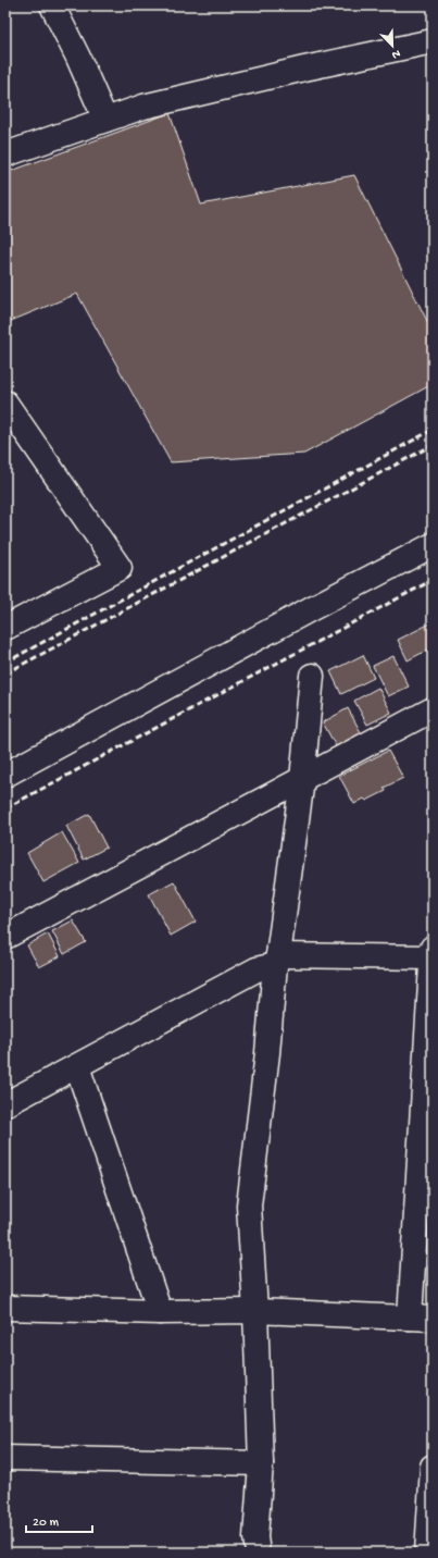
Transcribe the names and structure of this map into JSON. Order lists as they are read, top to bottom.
{
  "scale_bar": "20 m",
  "north": "bottom right"
}
